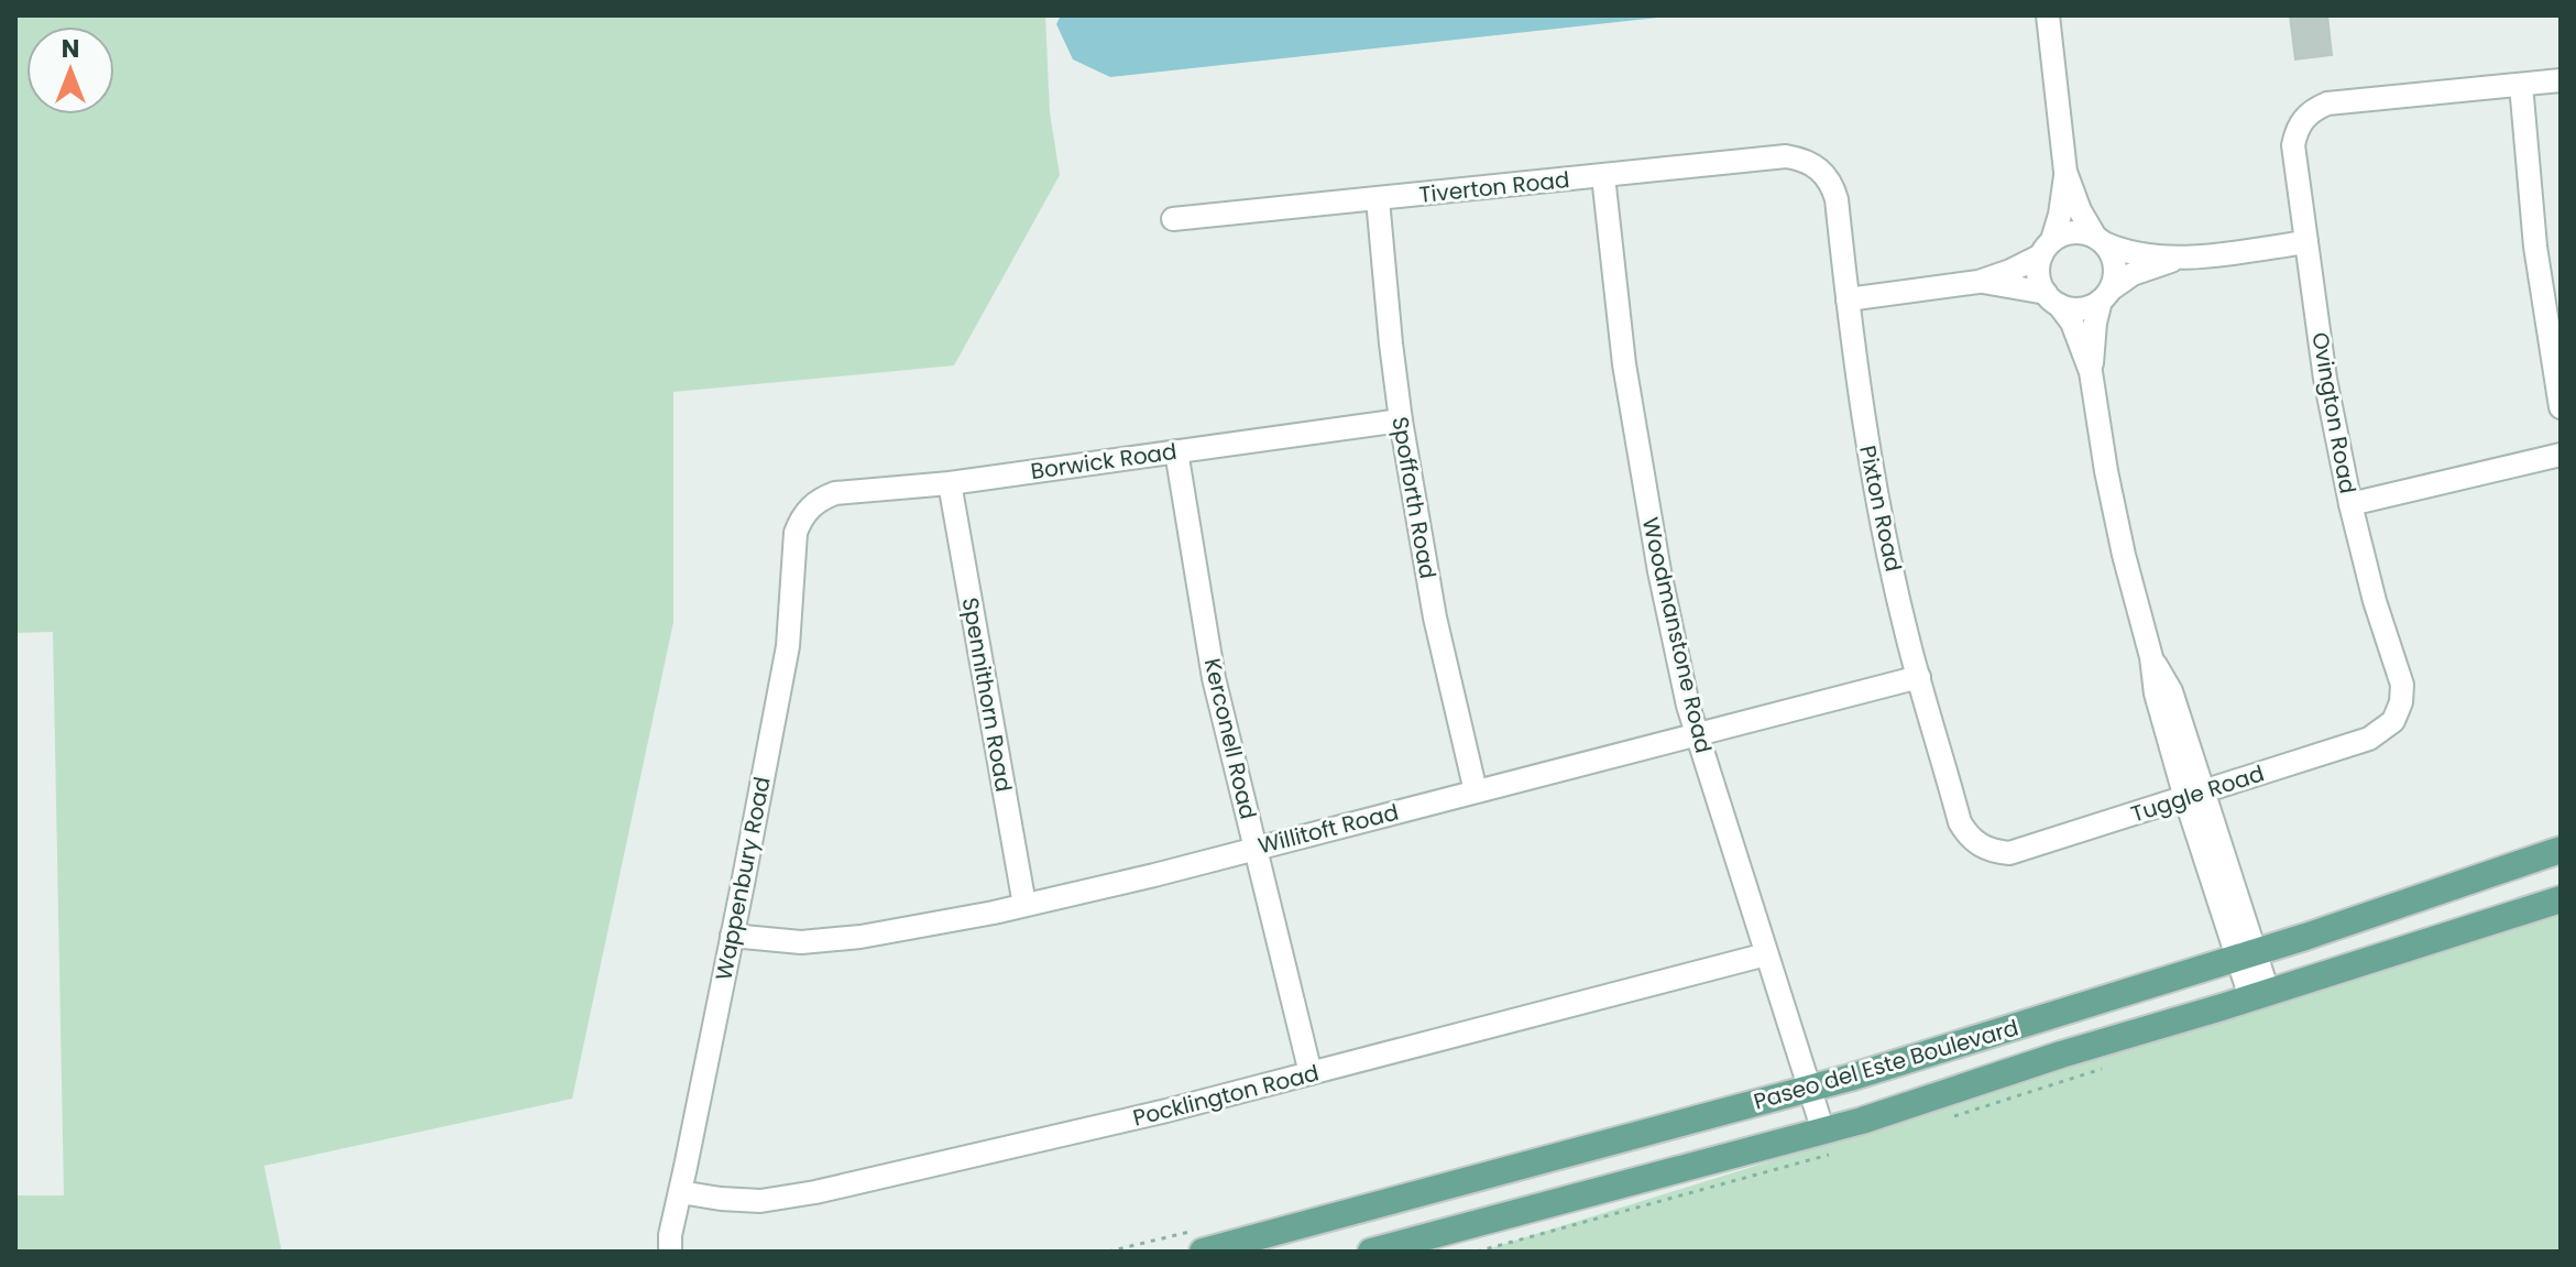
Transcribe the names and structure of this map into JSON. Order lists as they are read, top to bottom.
{
  "streets": {
    "main road": ["Paseo del Este Boulevard"],
    "street": [
      "Tiverton Road",
      "Ovington Road",
      "Borwick Road",
      "Spofforth Road",
      "Pixton Road",
      "Woodmanstone Road",
      "Spennithorn Road",
      "Kerconell Road",
      "Tuggle Road",
      "Willitoft Road",
      "Wappenbury Road",
      "Pocklington Road"
    ]
  },
  "crossings": [
    ["Tiverton Road", "Spofforth Road"],
    ["Tiverton Road", "Pixton Road"],
    ["Tiverton Road", "Woodmanstone Road"],
    ["Ovington Road", "Tuggle Road"],
    ["Borwick Road", "Spofforth Road"],
    ["Borwick Road", "Spennithorn Road"],
    ["Borwick Road", "Kerconell Road"],
    ["Borwick Road", "Wappenbury Road"],
    ["Spofforth Road", "Willitoft Road"],
    ["Pixton Road", "Tuggle Road"],
    ["Pixton Road", "Willitoft Road"],
    ["Woodmanstone Road", "Willitoft Road"],
    ["Woodmanstone Road", "Paseo del Este Boulevard"],
    ["Woodmanstone Road", "Pocklington Road"],
    ["Spennithorn Road", "Willitoft Road"],
    ["Kerconell Road", "Willitoft Road"],
    ["Kerconell Road", "Pocklington Road"],
    ["Willitoft Road", "Wappenbury Road"],
    ["Wappenbury Road", "Pocklington Road"]
  ],
  "north": "top"
}
